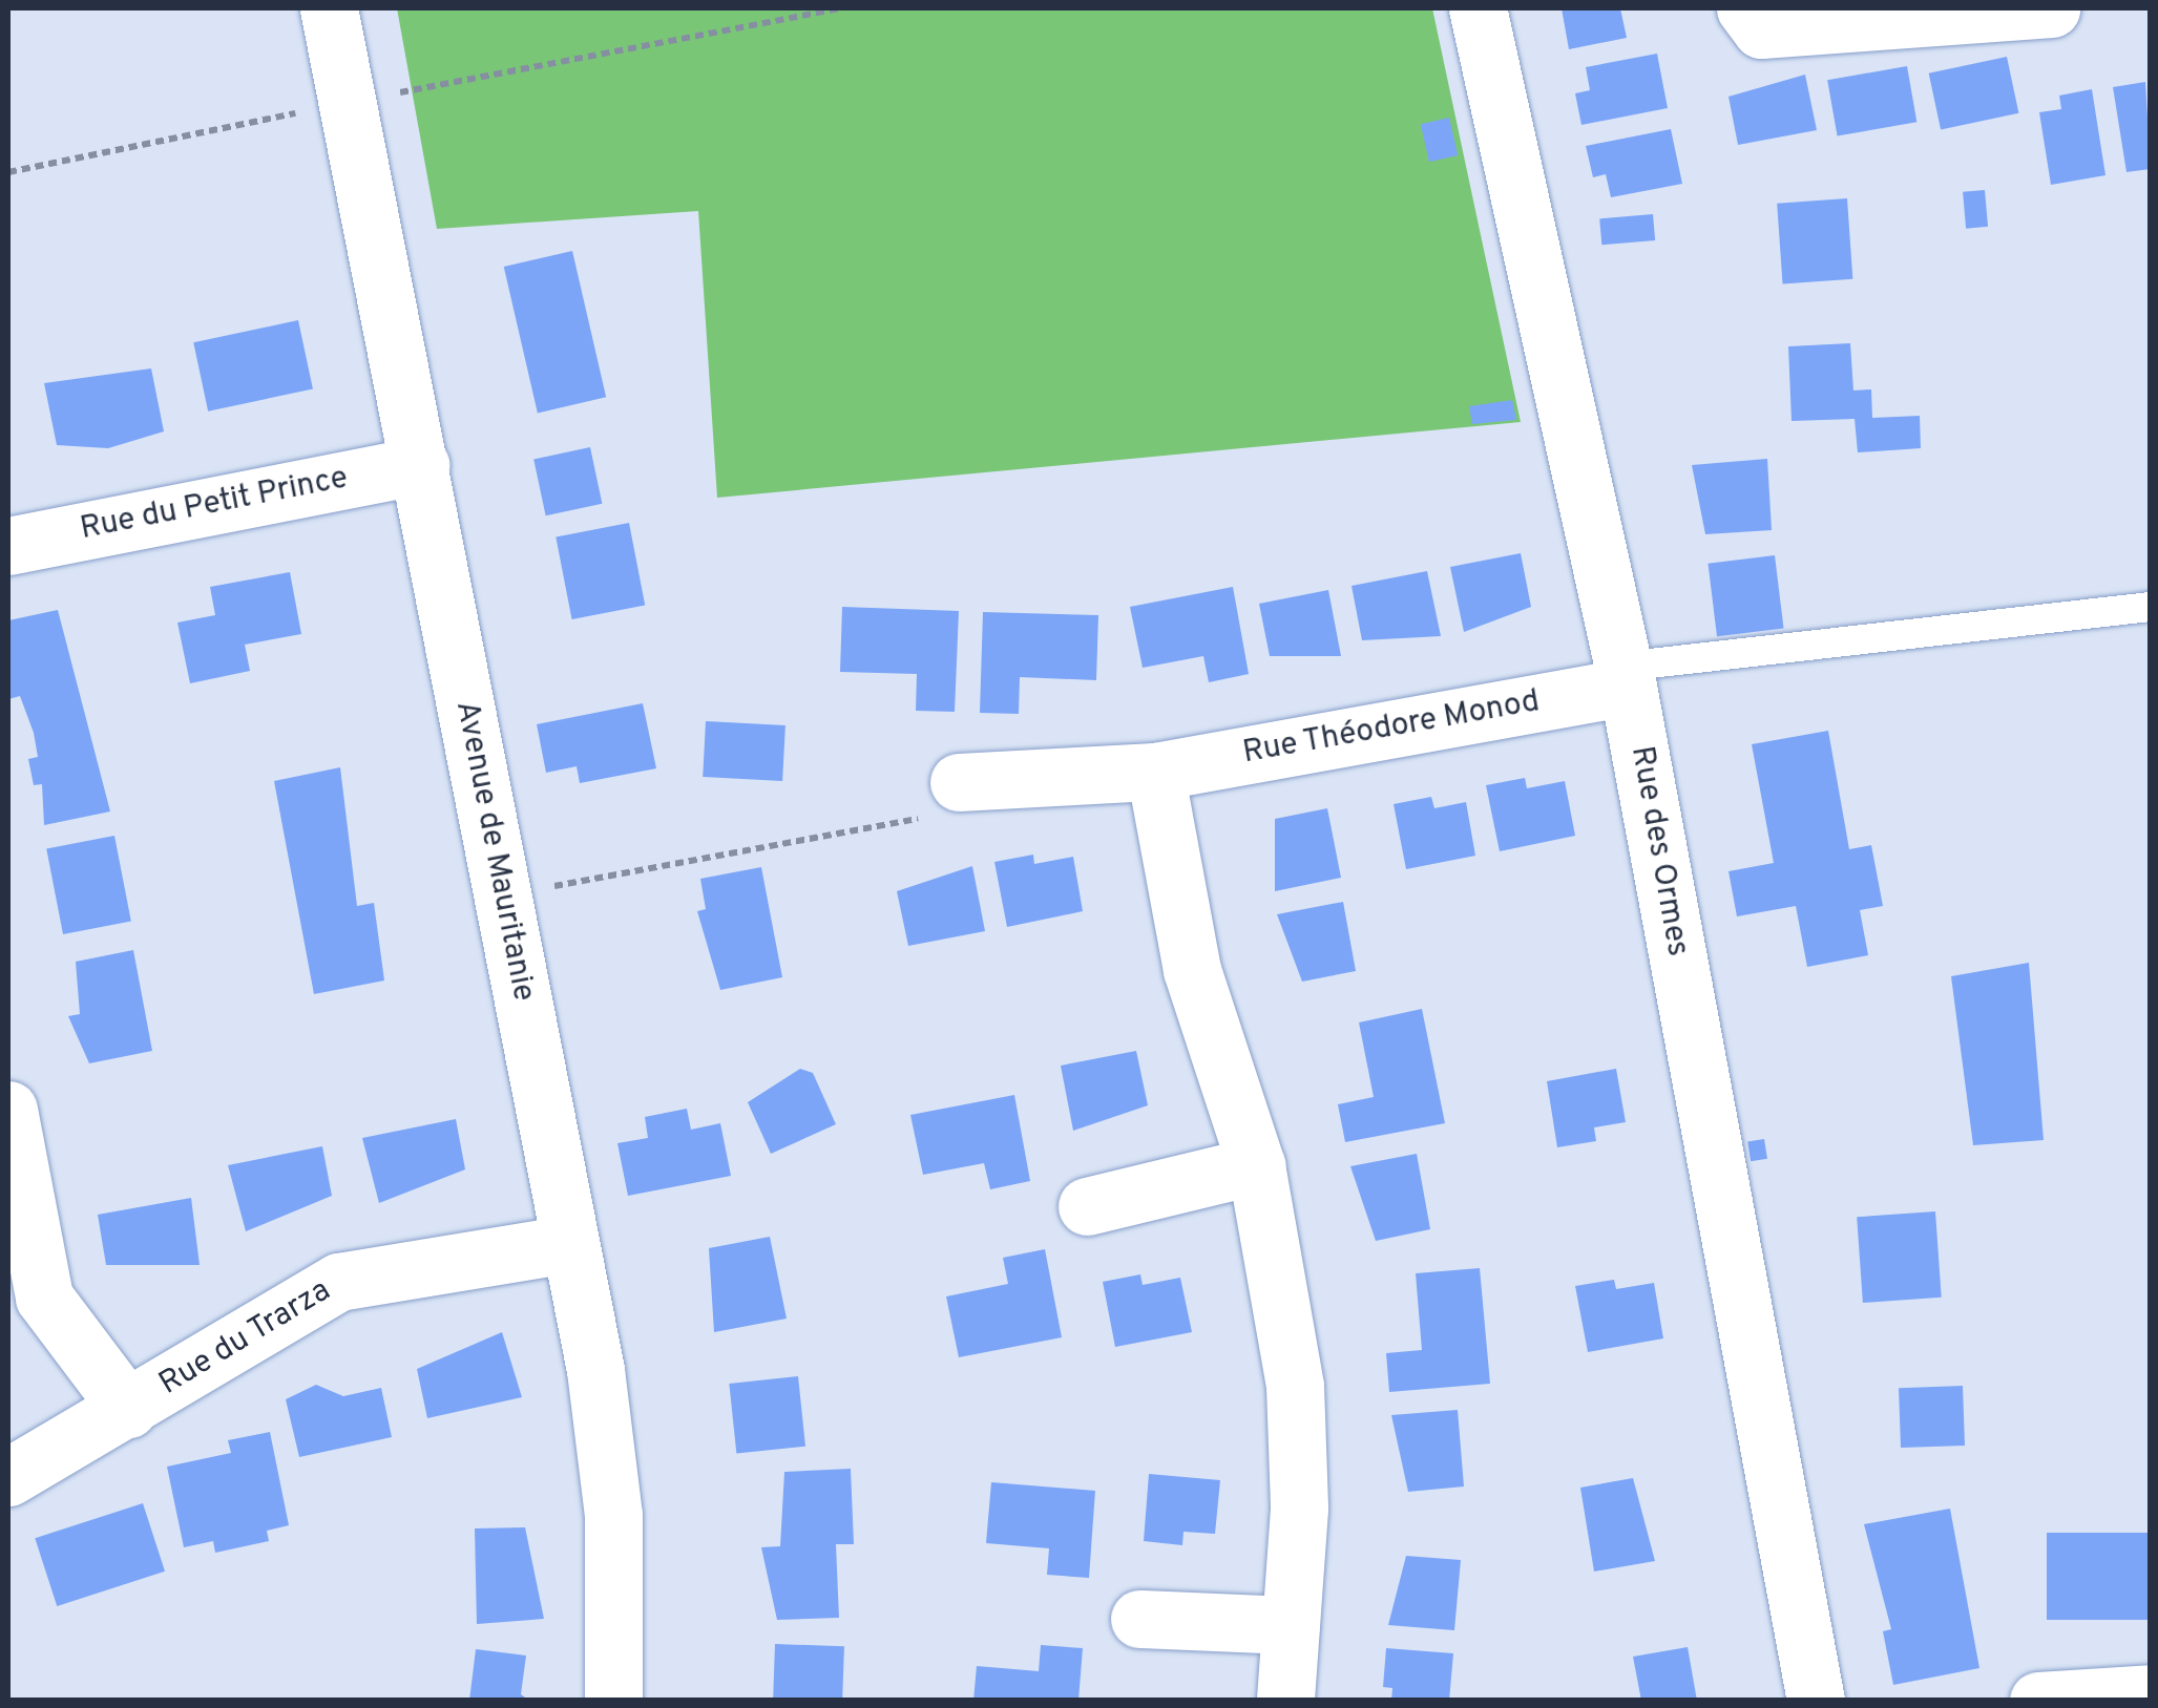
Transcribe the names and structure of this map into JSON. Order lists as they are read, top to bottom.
{
  "streets": {
    "street": [
      "Rue du Petit Prince",
      "Rue Théodore Monod",
      "Avenue de Mauritanie",
      "Rue des Ormes",
      "Rue du Trarza"
    ]
  },
  "crossings": [
    ["Rue du Petit Prince", "Avenue de Mauritanie"],
    ["Rue Théodore Monod", "Rue des Ormes"],
    ["Avenue de Mauritanie", "Rue du Trarza"]
  ]
}
